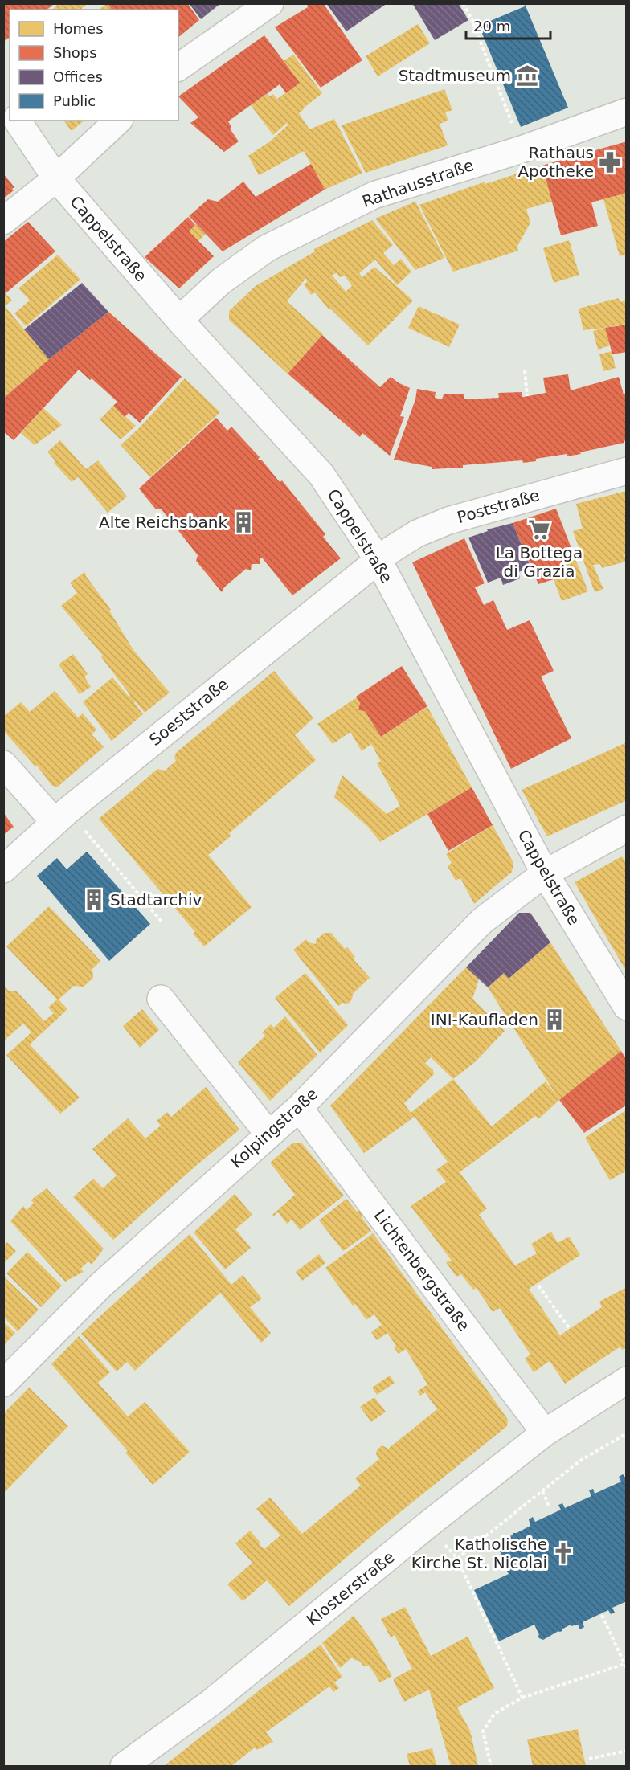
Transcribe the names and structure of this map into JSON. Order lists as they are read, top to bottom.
{
  "streets": {
    "street": [
      "Rathausstraße",
      "Cappelstraße",
      "Poststraße",
      "Soeststraße",
      "Kolpingstraße",
      "Lichtenbergstraße",
      "Klosterstraße"
    ]
  },
  "crossings": [
    ["Rathausstraße", "Cappelstraße"],
    ["Cappelstraße", "Poststraße"],
    ["Cappelstraße", "Soeststraße"],
    ["Cappelstraße", "Kolpingstraße"],
    ["Poststraße", "Soeststraße"],
    ["Kolpingstraße", "Lichtenbergstraße"],
    ["Lichtenbergstraße", "Klosterstraße"]
  ],
  "places": {
    "museum": ["Stadtmuseum"],
    "pharmacy": ["Rathaus Apotheke"],
    "building": ["Alte Reichsbank", "Stadtarchiv", "INI-Kaufladen"],
    "supermarket": ["La Bottega di Grazia"],
    "church": ["Katholische Kirche St. Nicolai"]
  },
  "legend": [
    "Homes",
    "Shops",
    "Offices",
    "Public"
  ],
  "scale_bar": "20 m"
}
